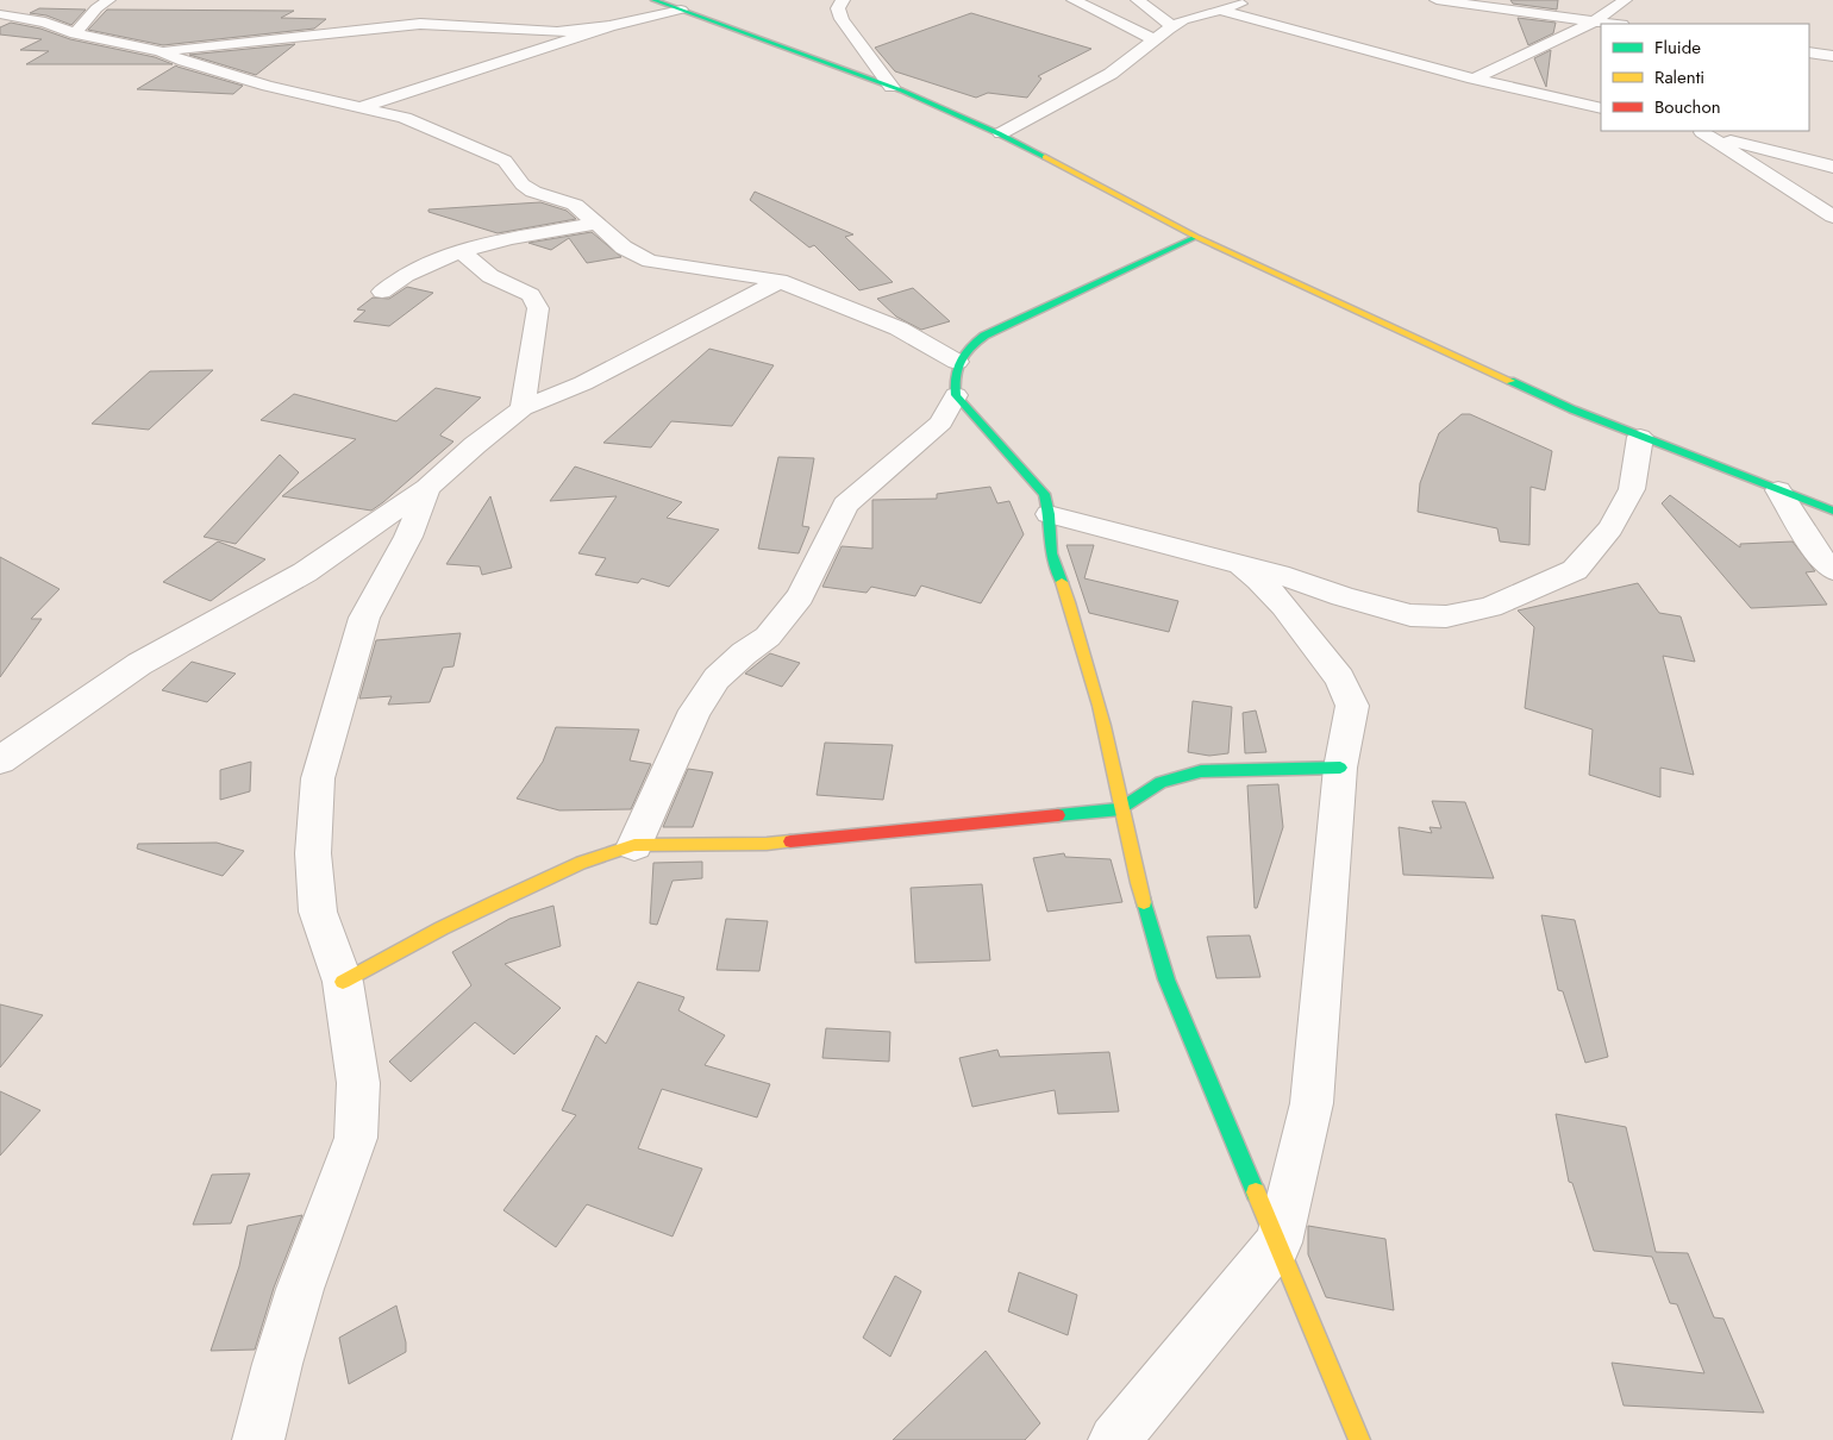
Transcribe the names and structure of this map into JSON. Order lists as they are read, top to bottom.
{
  "legend": ["Fluide", "Ralenti", "Bouchon"]
}
